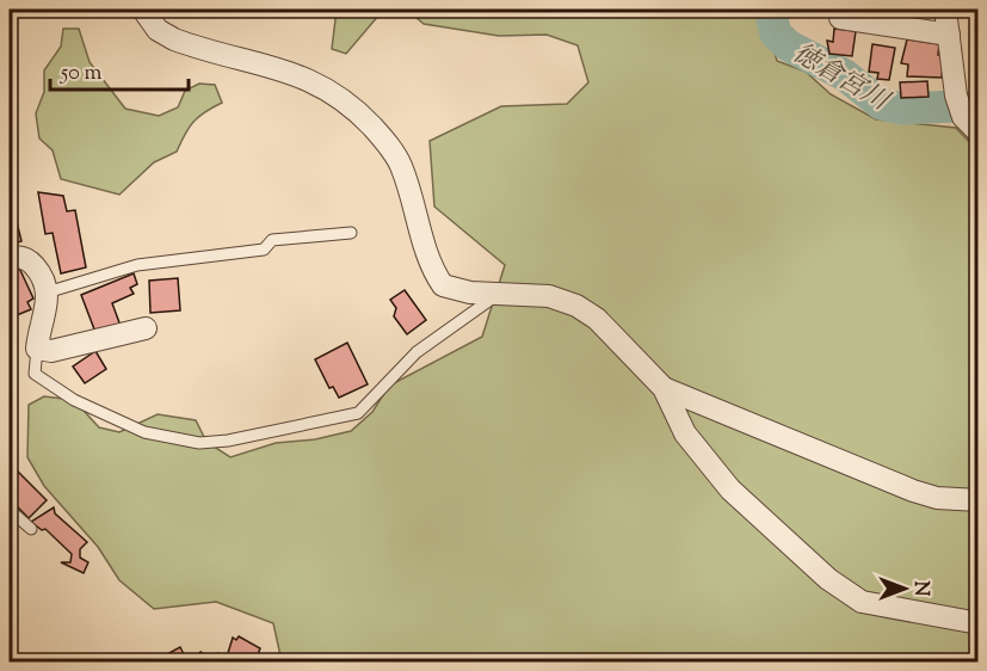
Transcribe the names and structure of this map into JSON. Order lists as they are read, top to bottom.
{
  "water": ["徳倉宮川"],
  "scale_bar": "50 m",
  "north": "right"
}
